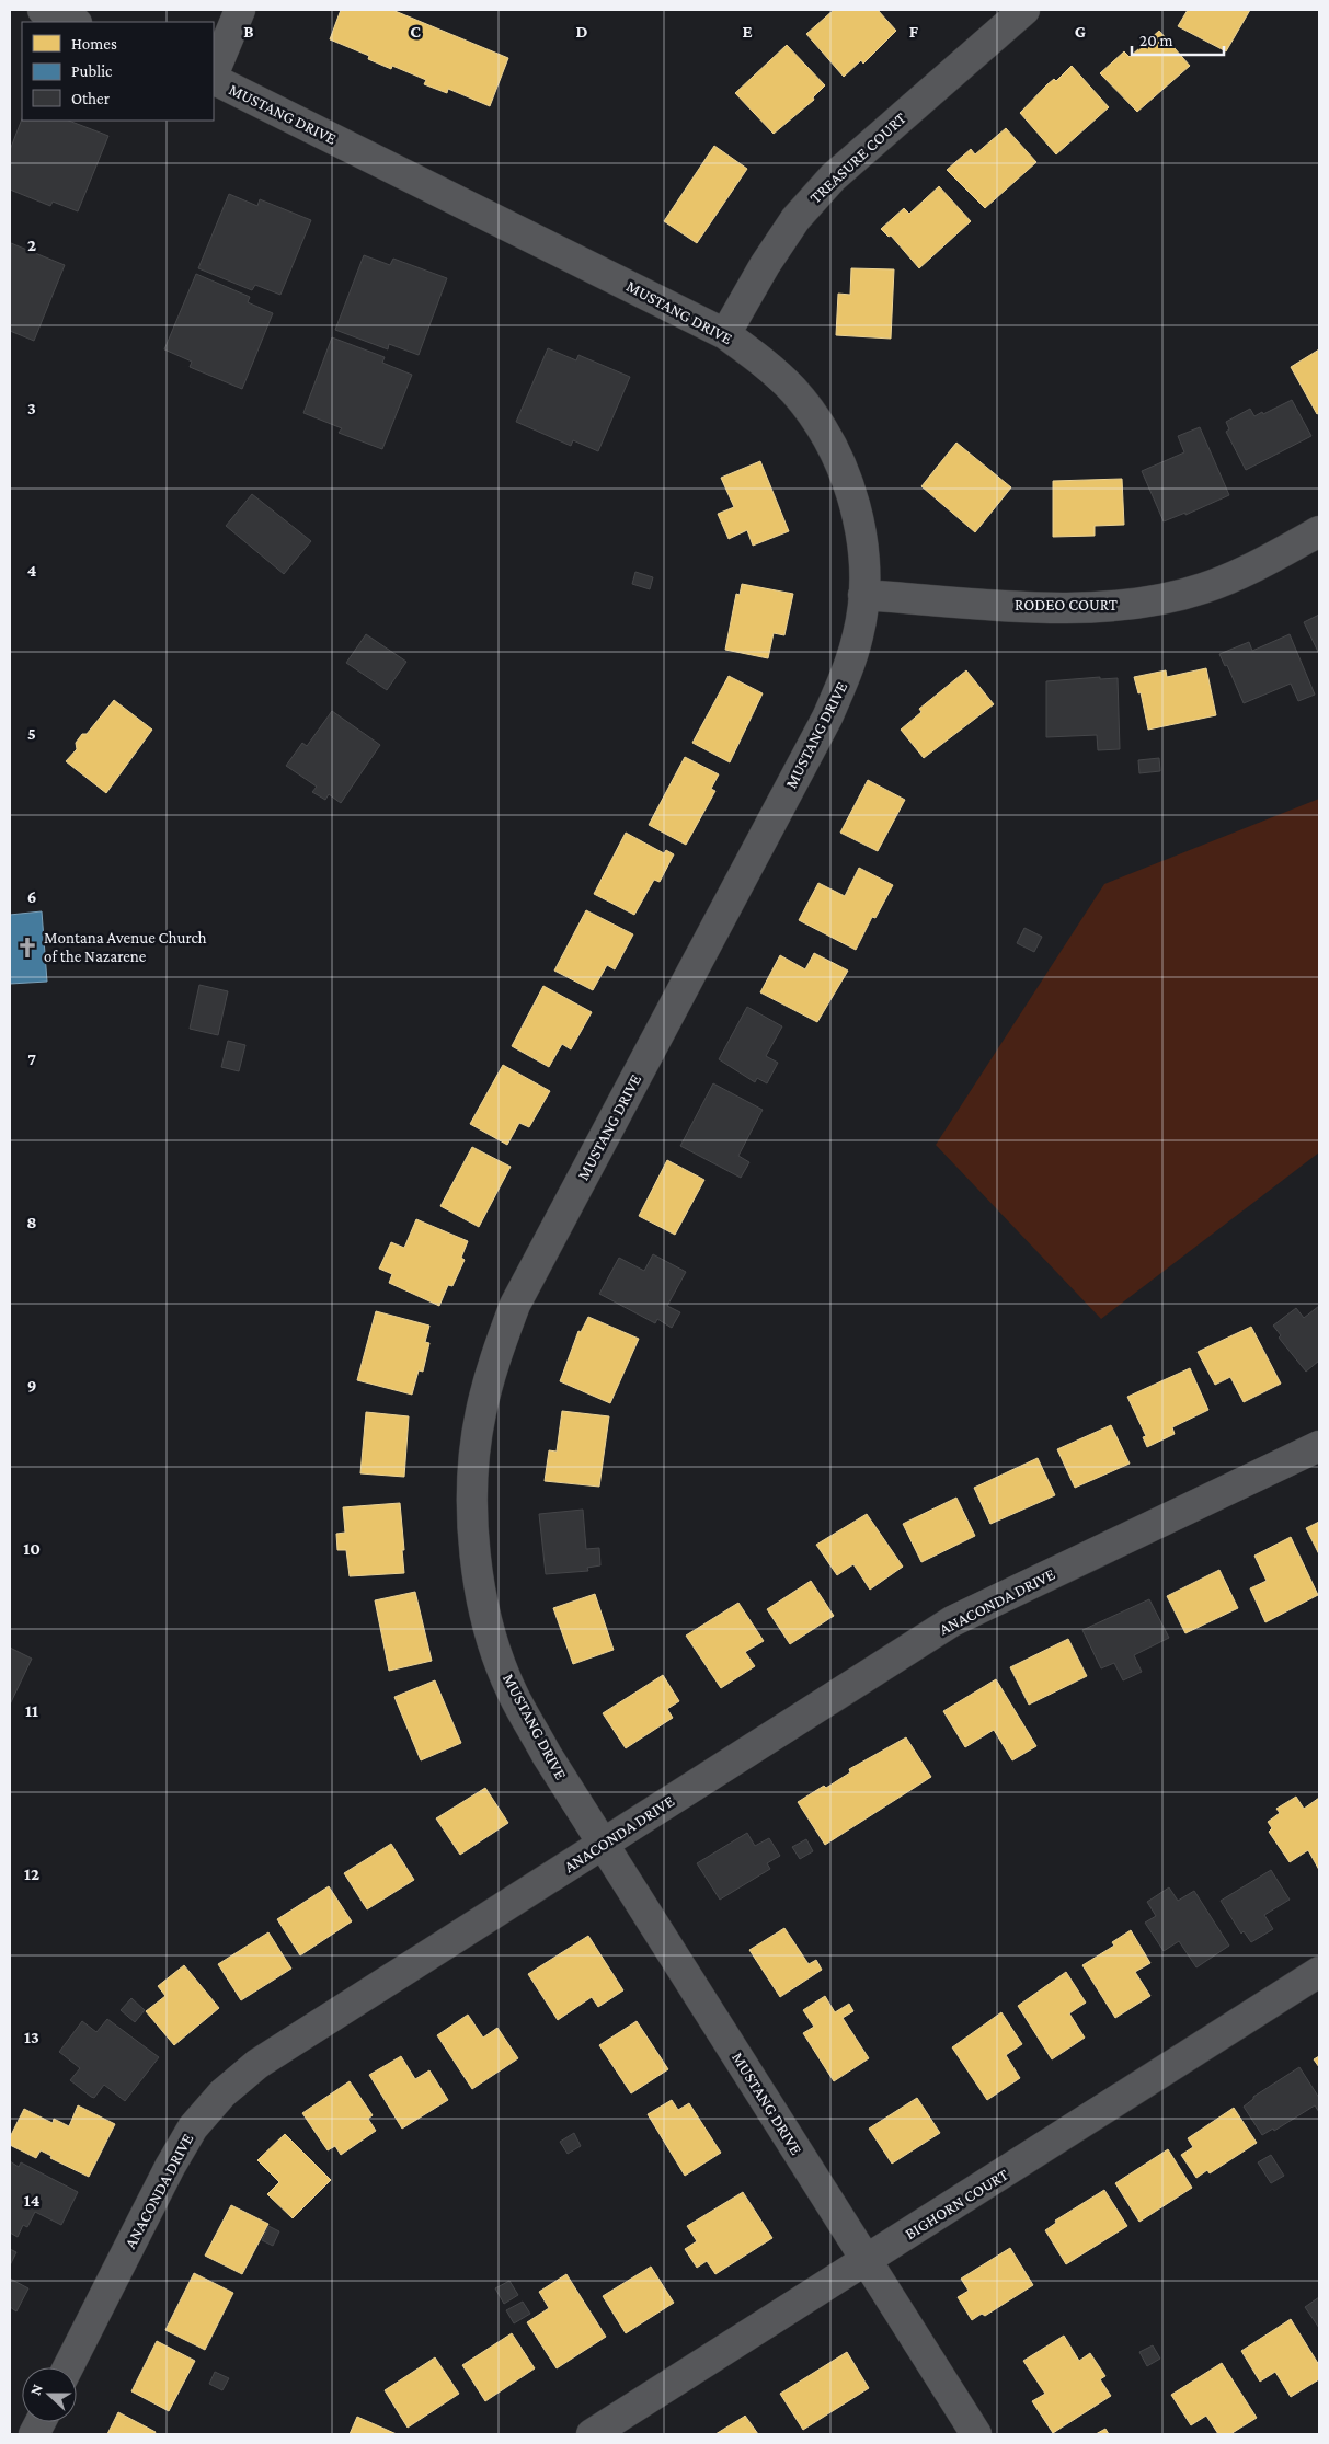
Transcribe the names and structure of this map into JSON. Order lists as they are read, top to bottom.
{
  "streets": {
    "street": [
      "MUSTANG DRIVE",
      "TREASURE COURT",
      "RODEO COURT",
      "ANACONDA DRIVE",
      "BIGHORN COURT"
    ]
  },
  "crossings": [
    ["MUSTANG DRIVE", "TREASURE COURT"],
    ["MUSTANG DRIVE", "RODEO COURT"],
    ["MUSTANG DRIVE", "ANACONDA DRIVE"],
    ["MUSTANG DRIVE", "BIGHORN COURT"]
  ],
  "places": {
    "church": ["Montana Avenue Church of the Nazarene"]
  },
  "legend": ["Homes", "Public", "Other"],
  "scale_bar": "20 m",
  "north": "left",
  "grid": {
    "columns": [
      "B",
      "C",
      "D",
      "E",
      "F",
      "G"
    ],
    "rows": [
      "2",
      "3",
      "4",
      "5",
      "6",
      "7",
      "8",
      "9",
      "10",
      "11",
      "12",
      "13",
      "14"
    ]
  }
}
